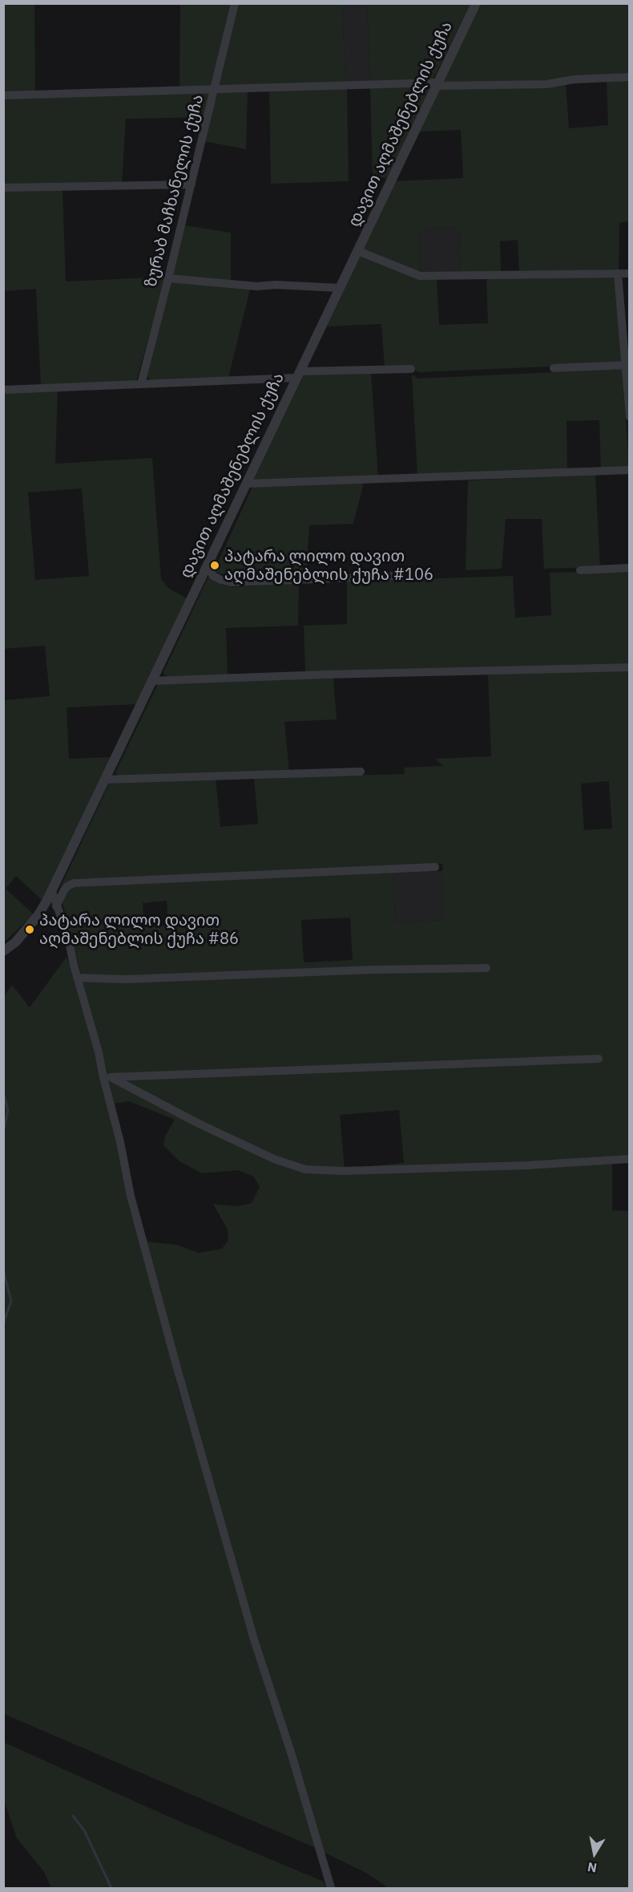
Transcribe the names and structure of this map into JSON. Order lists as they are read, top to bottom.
{
  "streets": {
    "street": ["დავით აღმაშენებლის ქუჩა", "ზურაბ მაჩხანელის ქუჩა"]
  },
  "places": ["პატარა ლილო დავით აღმაშენებლის ქუჩა #106", "პატარა ლილო დავით აღმაშენებლის ქუჩა #86"],
  "north": "bottom"
}
